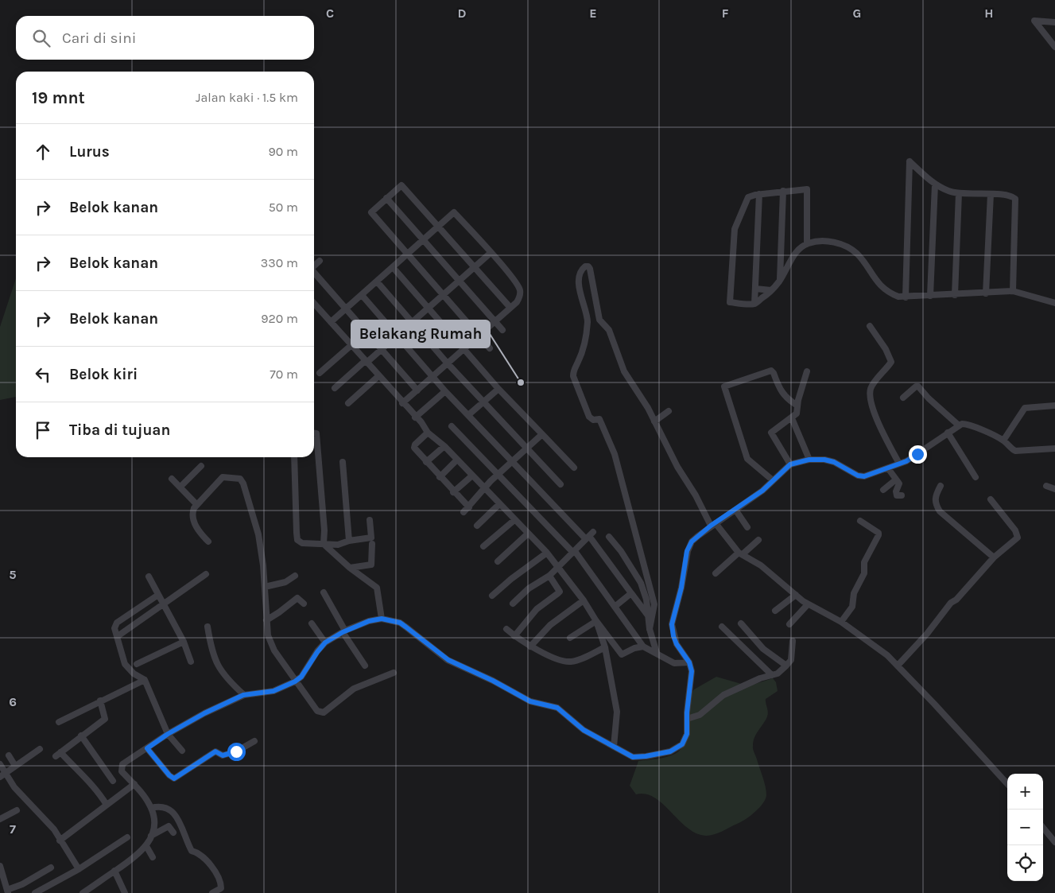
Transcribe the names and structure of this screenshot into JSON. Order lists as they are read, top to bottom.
{
  "places": ["Belakang Rumah"],
  "page": {
    "search": "Cari di sini",
    "heading": ["19 mnt", "Jalan kaki · 1.5 km"],
    "list": [
      ["Lurus", "90 m"],
      ["Belok kanan", "50 m"],
      ["Belok kanan", "330 m"],
      ["Belok kanan", "920 m"],
      ["Belok kiri", "70 m"],
      "Tiba di tujuan"
    ],
    "map_buttons": ["+", "−"]
  },
  "grid": {
    "columns": [
      "C",
      "D",
      "E",
      "F",
      "G",
      "H"
    ],
    "rows": ["5", "6", "7"]
  }
}
